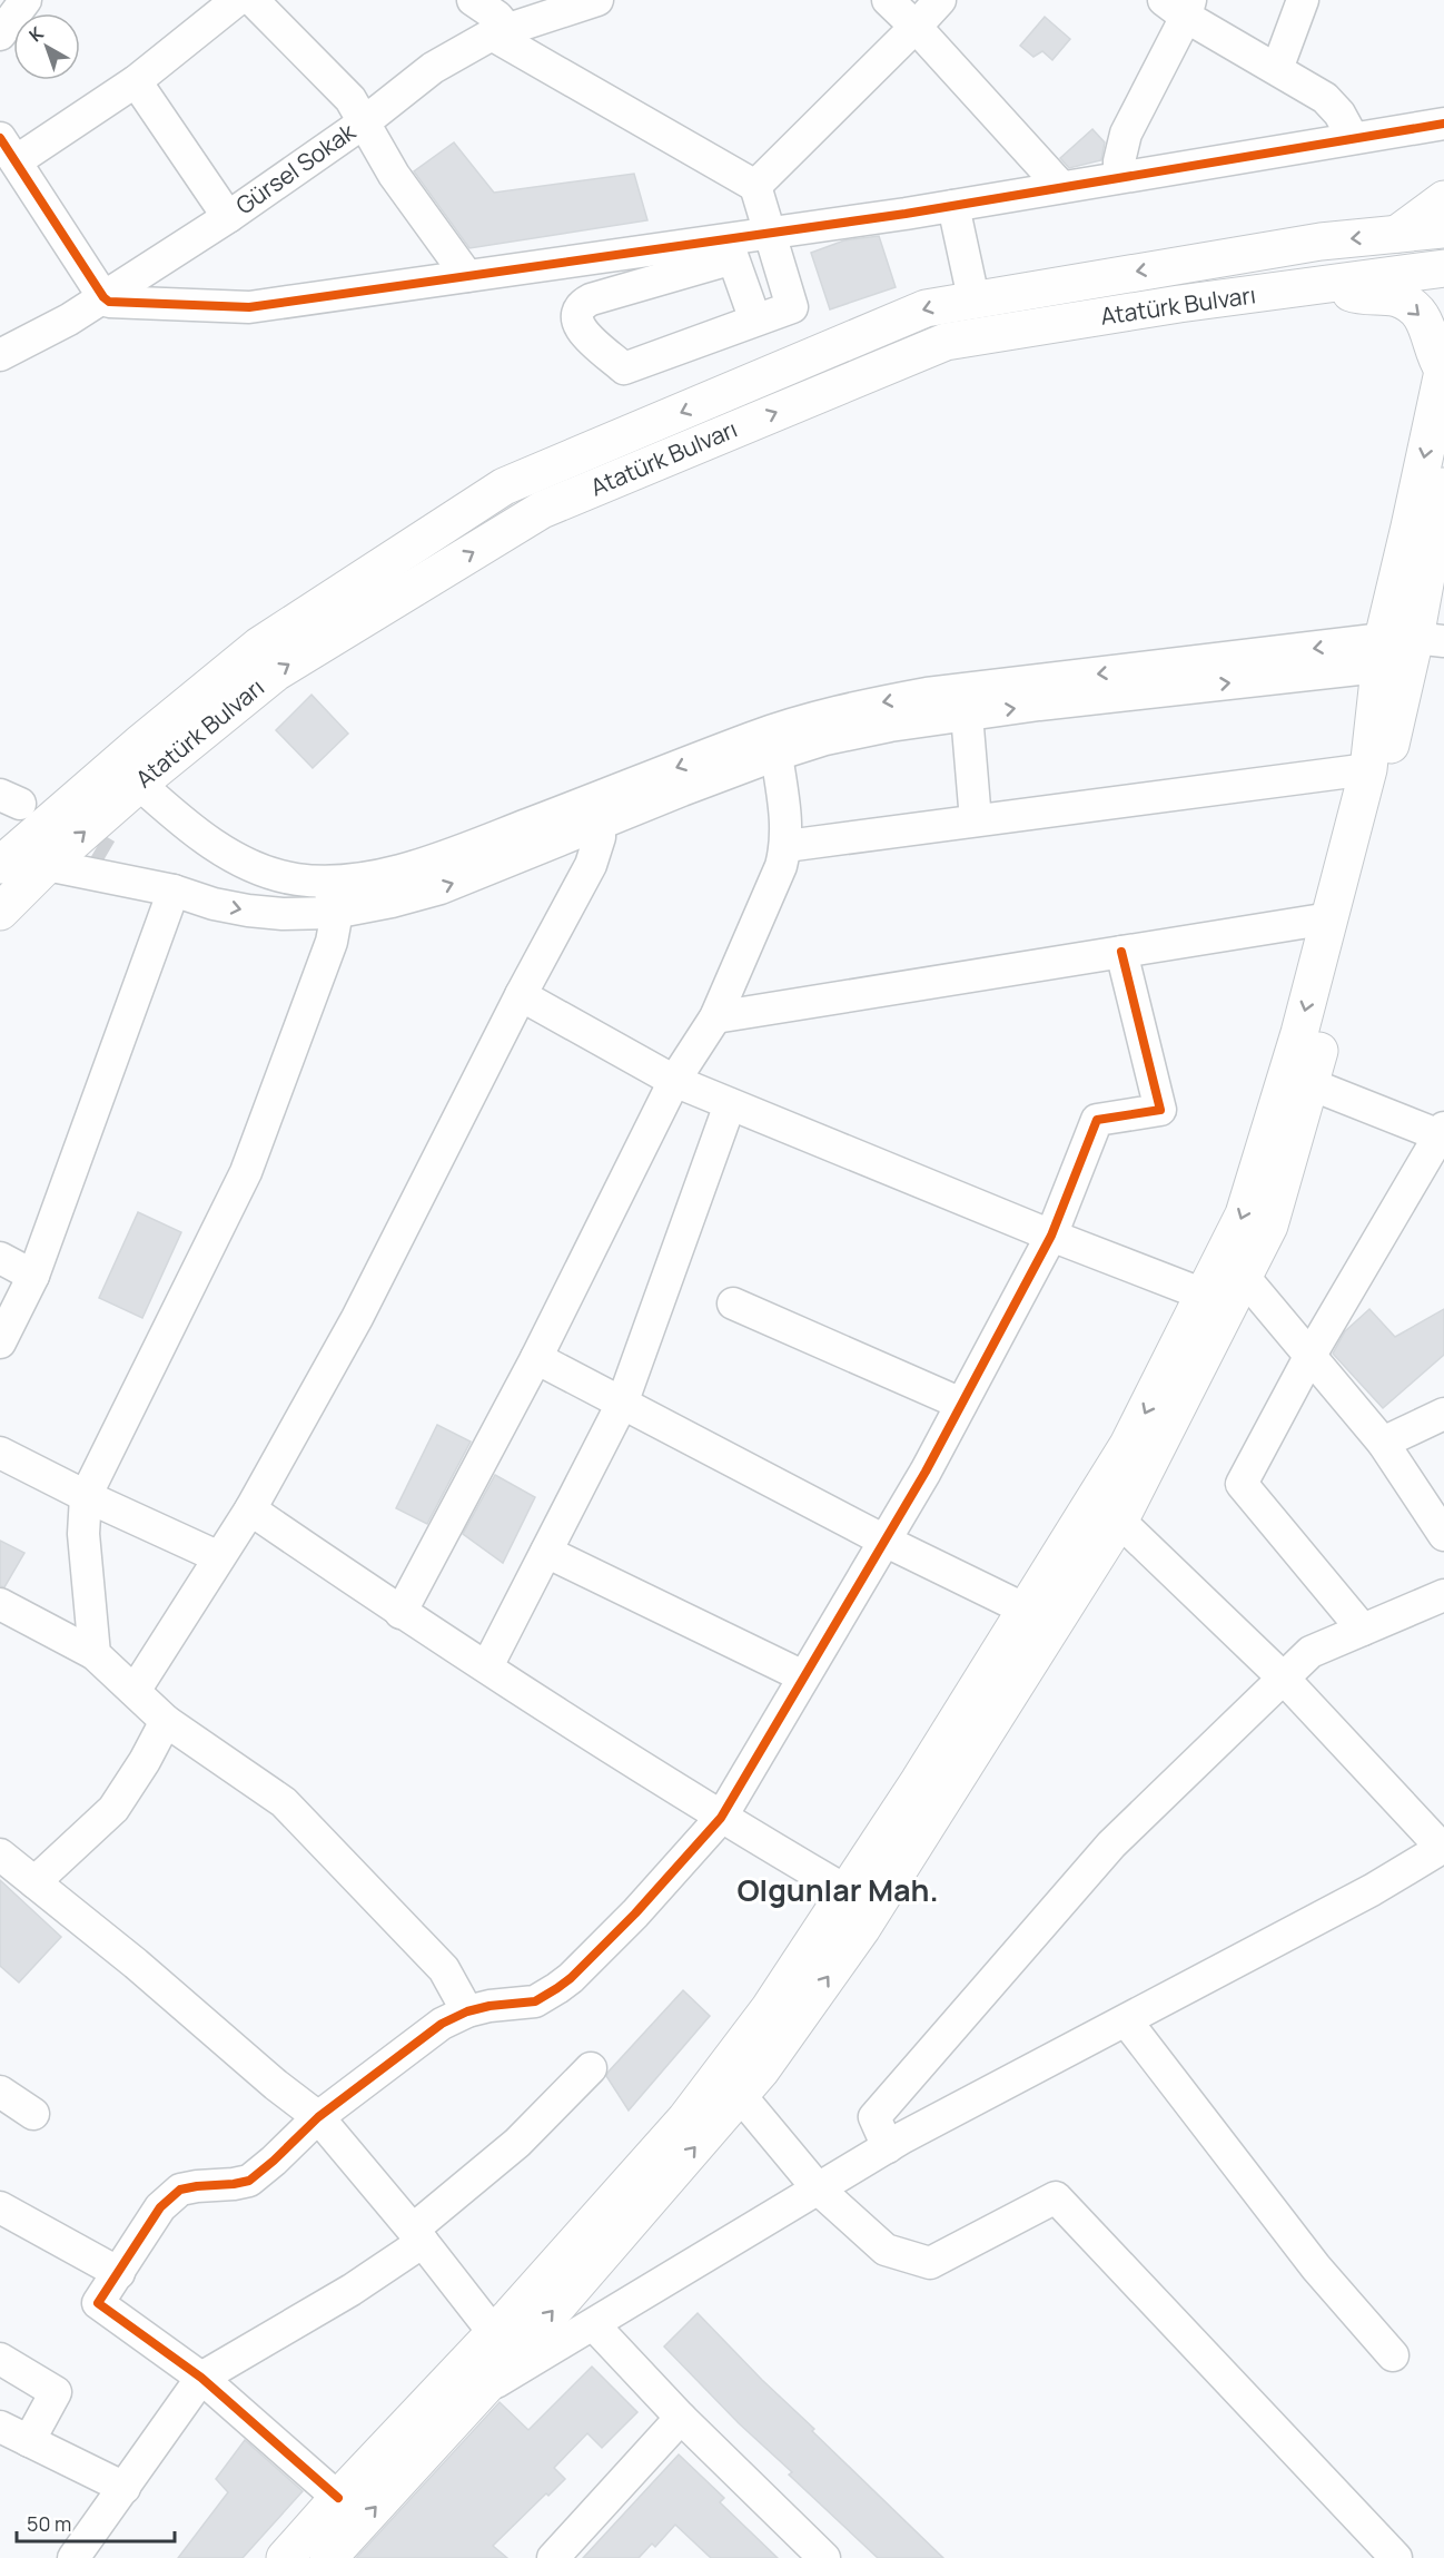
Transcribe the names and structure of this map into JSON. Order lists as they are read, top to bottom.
{
  "streets": {
    "main road": ["Atatürk Bulvarı"],
    "street": ["Gürsel Sokak"]
  },
  "districts": ["Olgunlar Mah."],
  "scale_bar": "50 m",
  "north": "top left"
}
